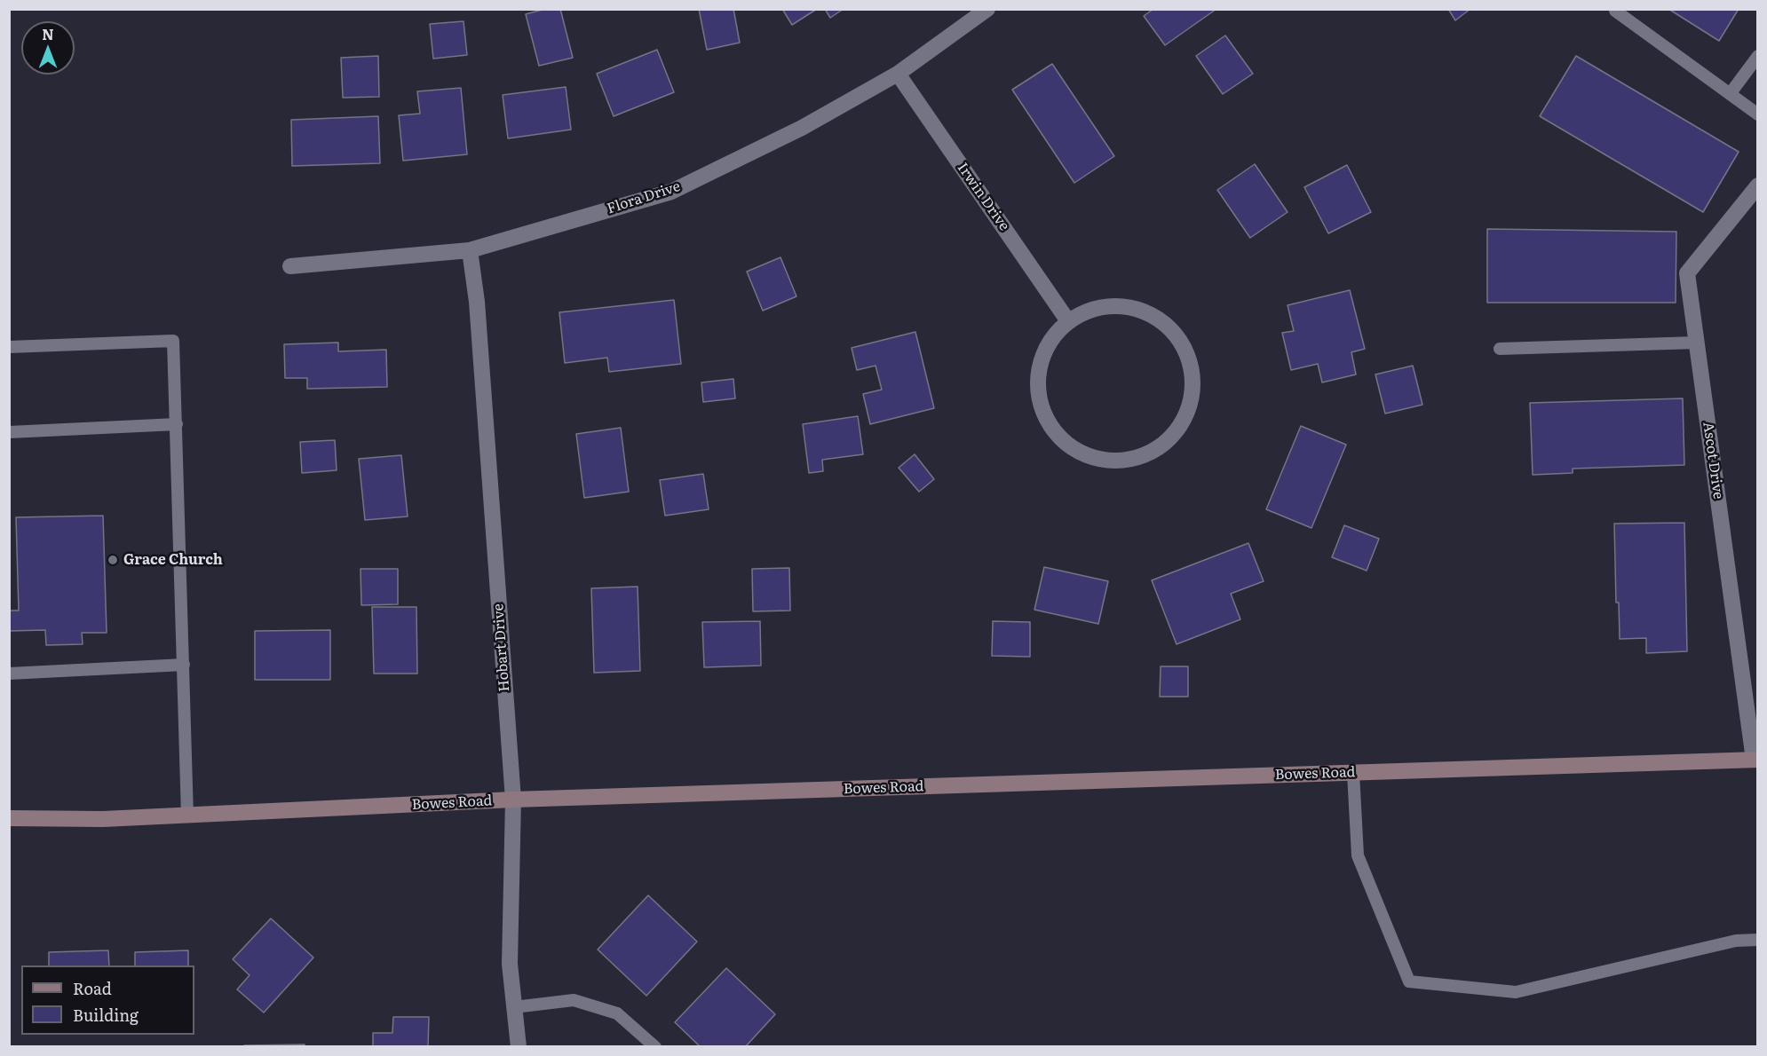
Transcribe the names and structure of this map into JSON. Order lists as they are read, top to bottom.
{
  "streets": {
    "main road": ["Bowes Road"],
    "street": [
      "Irwin Drive",
      "Flora Drive",
      "Ascot Drive",
      "Hobart Drive"
    ]
  },
  "crossings": [
    ["Irwin Drive", "Flora Drive"],
    ["Flora Drive", "Hobart Drive"],
    ["Ascot Drive", "Bowes Road"],
    ["Hobart Drive", "Bowes Road"]
  ],
  "places": ["Grace Church"],
  "legend": ["Road", "Building"],
  "north": "top"
}
